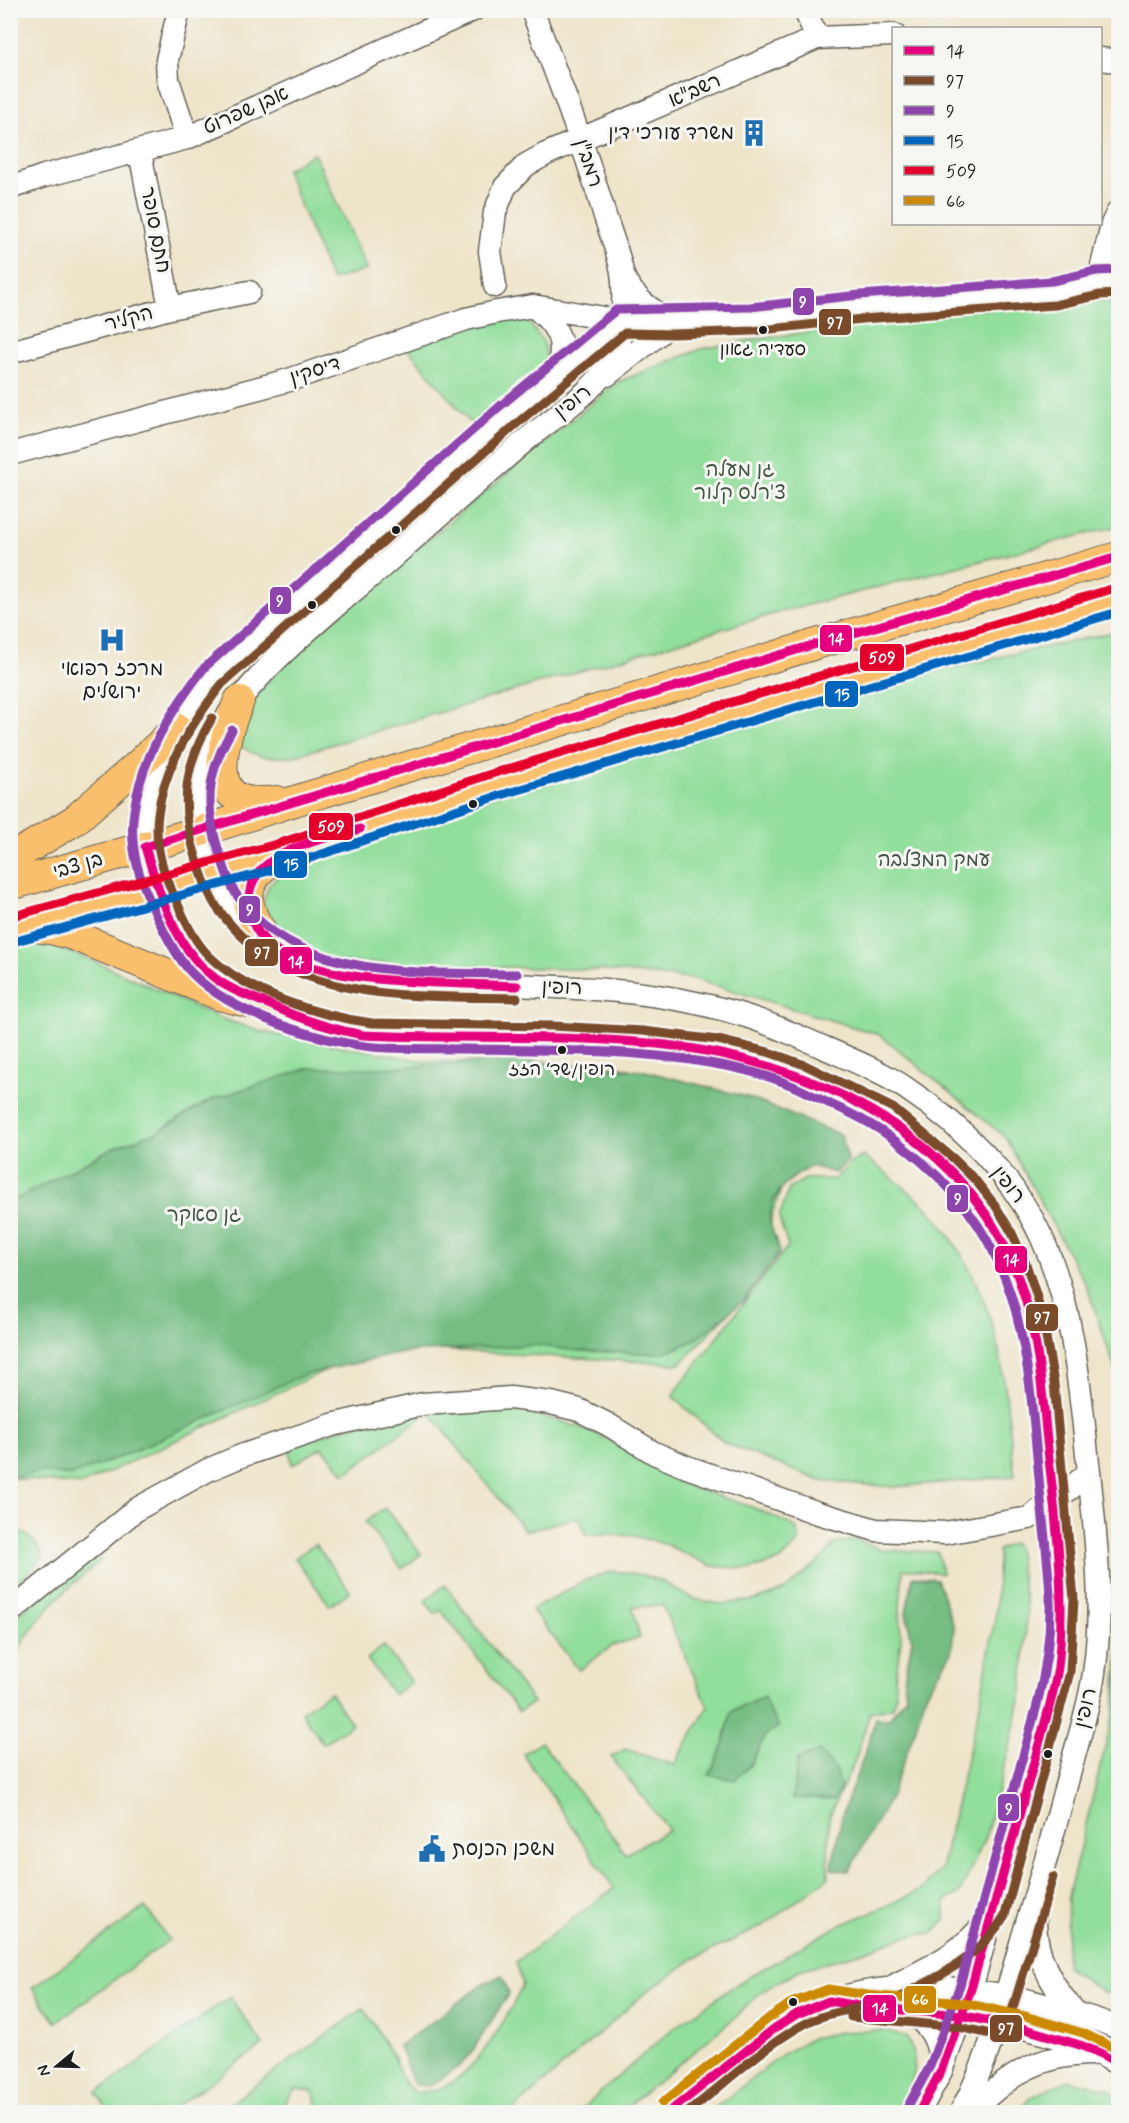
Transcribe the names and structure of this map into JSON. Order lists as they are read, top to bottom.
{
  "streets": {
    "main road": ["בן צבי"],
    "street": [
      "רשב\"א",
      "אבן שפרוט",
      "רמב\"ן",
      "חתם סופר",
      "הקליר",
      "דיסקין",
      "רופין"
    ]
  },
  "crossings": [
    ["רשב\"א", "רמב\"ן"],
    ["אבן שפרוט", "חתם סופר"],
    ["רמב\"ן", "דיסקין"],
    ["רמב\"ן", "רופין"],
    ["חתם סופר", "הקליר"],
    ["דיסקין", "רופין"],
    ["רופין", "בן צבי"]
  ],
  "parks": ["גן מעלה צ'רלס קלור", "עמק המצלבה", "גן סאקר"],
  "places": {
    "building": ["משרד עורכי דין"],
    "other": ["סעדיה גאון", "רופין/שד׳ הזז"],
    "hospital": ["מרכז רפואי ירושלים"],
    "public building": ["משכן הכנסת"]
  },
  "lines": [
    "transit line 9",
    "transit line 97",
    "transit line 14",
    "transit line 509",
    "transit line 15",
    "transit line 66"
  ],
  "legend": [
    "14",
    "97",
    "9",
    "15",
    "509",
    "66"
  ],
  "north": "left"
}
